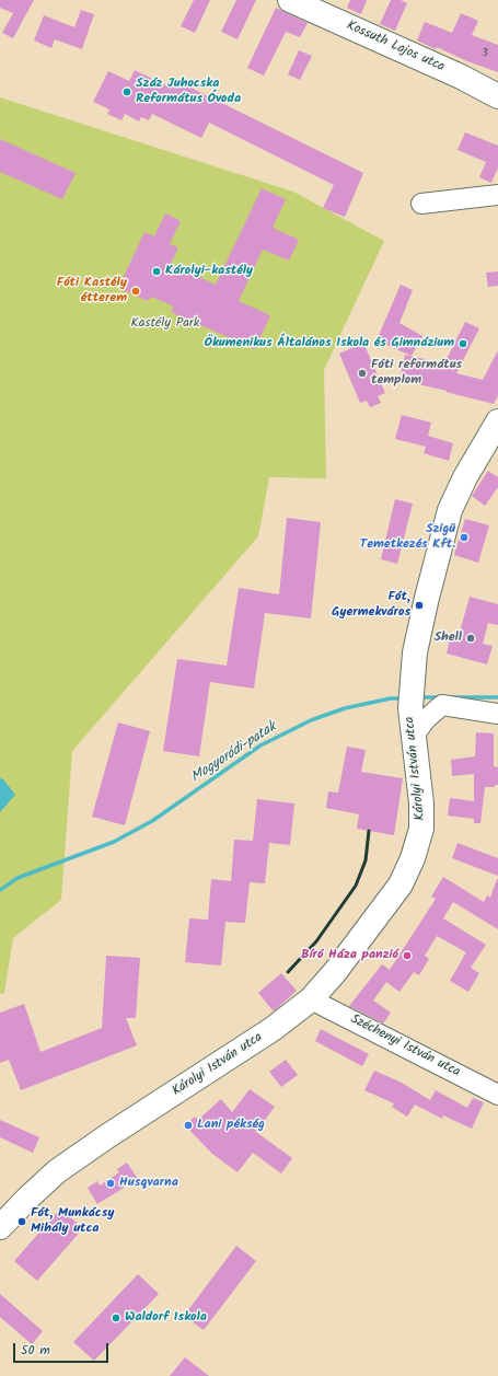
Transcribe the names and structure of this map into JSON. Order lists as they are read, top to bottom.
{
  "streets": {
    "main road": ["Kossuth Lajos utca", "Károlyi István utca"],
    "street": ["Széchenyi István utca"]
  },
  "crossings": [
    ["Károlyi István utca", "Széchenyi István utca"]
  ],
  "water": ["Mogyoródi-patak"],
  "parks": ["Kastély Park"],
  "places": [
    "Száz Juhocska Református Óvoda",
    "Károlyi-kastély",
    "Fóti Kastély étterem",
    "Ökumenikus Általános Iskola és Gimnázium",
    "Fóti református templom",
    "Szigü Temetkezés Kft.",
    "Fót, Gyermekváros",
    "Shell",
    "Bíró Háza panzió",
    "Lani pékség",
    "Husqvarna",
    "Fót, Munkácsy Mihály utca",
    "Waldorf Iskola"
  ],
  "house_numbers": ["3"],
  "scale_bar": "50 m"
}
